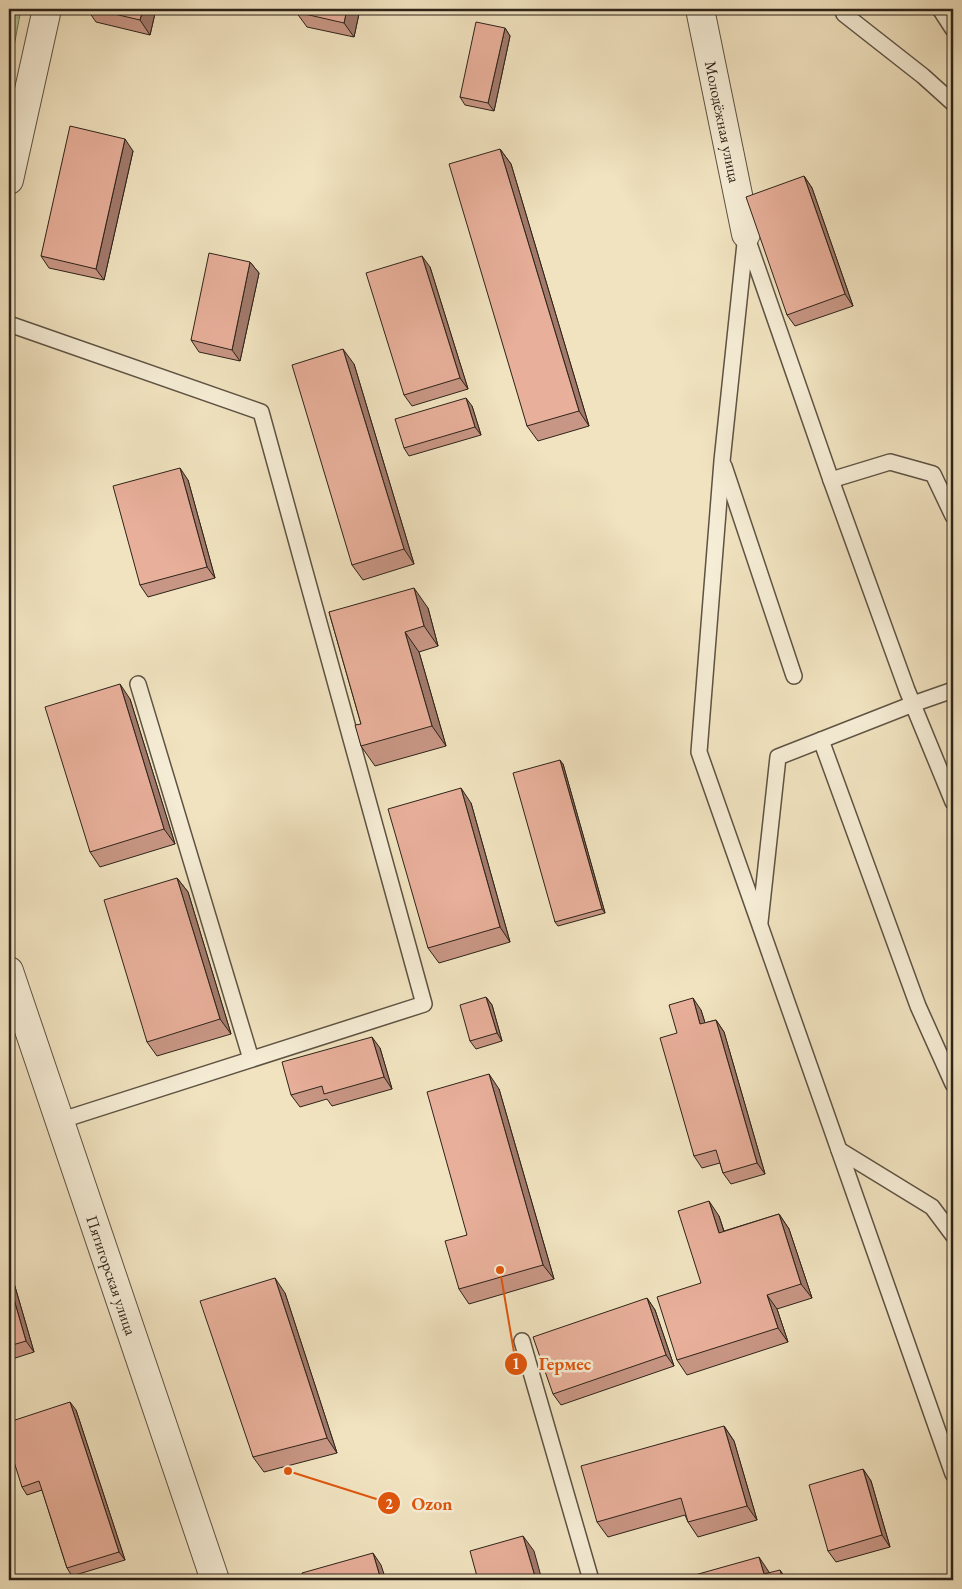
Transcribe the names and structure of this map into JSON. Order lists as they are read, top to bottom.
{
  "streets": {
    "street": ["Молодёжная улица", "Пятигорская улица"]
  },
  "places": ["Гермес", "Ozon"]
}
